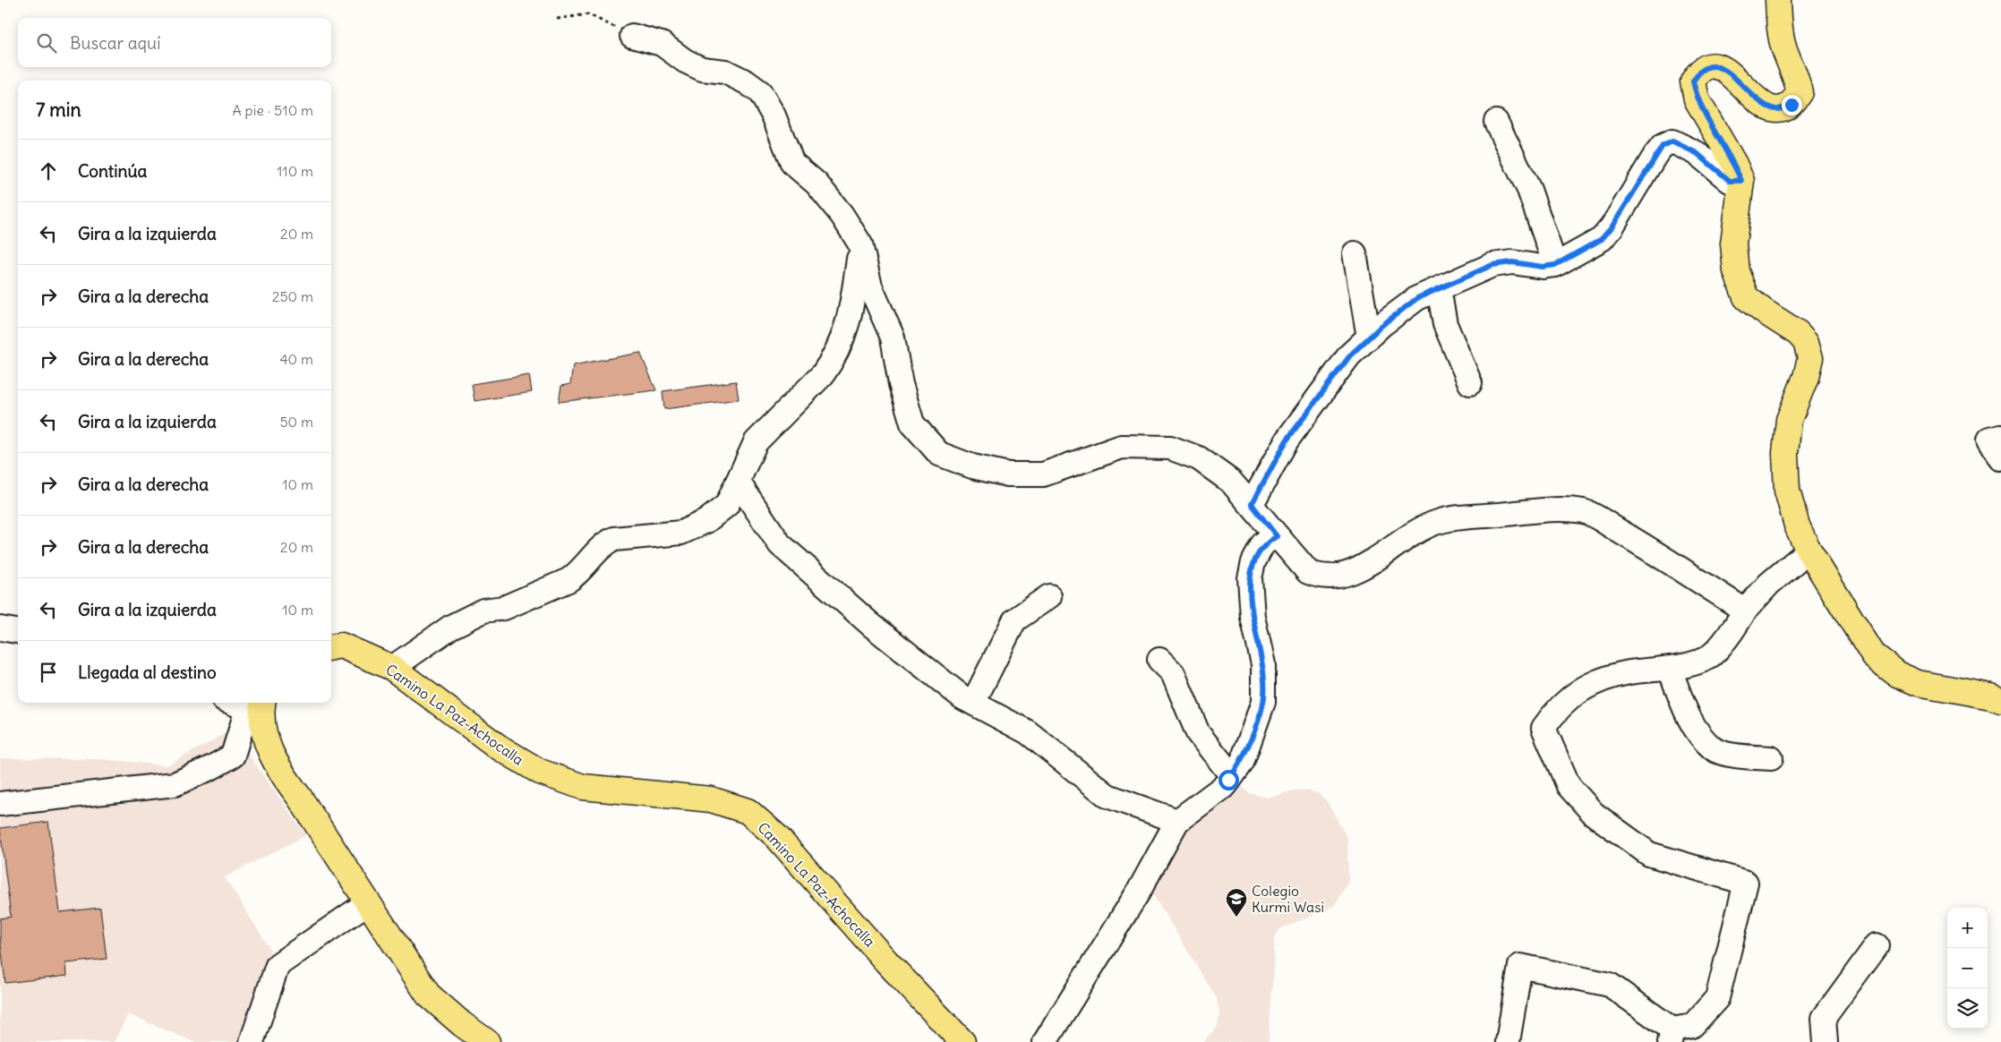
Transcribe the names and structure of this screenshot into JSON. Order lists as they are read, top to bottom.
{
  "streets": {
    "main road": ["Camino La Paz-Achocalla"]
  },
  "places": {
    "school or university": ["Colegio Kurmi Wasi"]
  },
  "page": {
    "search": "Buscar aquí",
    "heading": ["7 min", "A pie · 510 m"],
    "list": [
      ["Continúa", "110 m"],
      ["Gira a la izquierda", "20 m"],
      ["Gira a la derecha", "250 m"],
      ["Gira a la derecha", "40 m"],
      ["Gira a la izquierda", "50 m"],
      ["Gira a la derecha", "10 m"],
      ["Gira a la derecha", "20 m"],
      ["Gira a la izquierda", "10 m"],
      "Llegada al destino"
    ],
    "map_buttons": ["+", "−"]
  }
}
